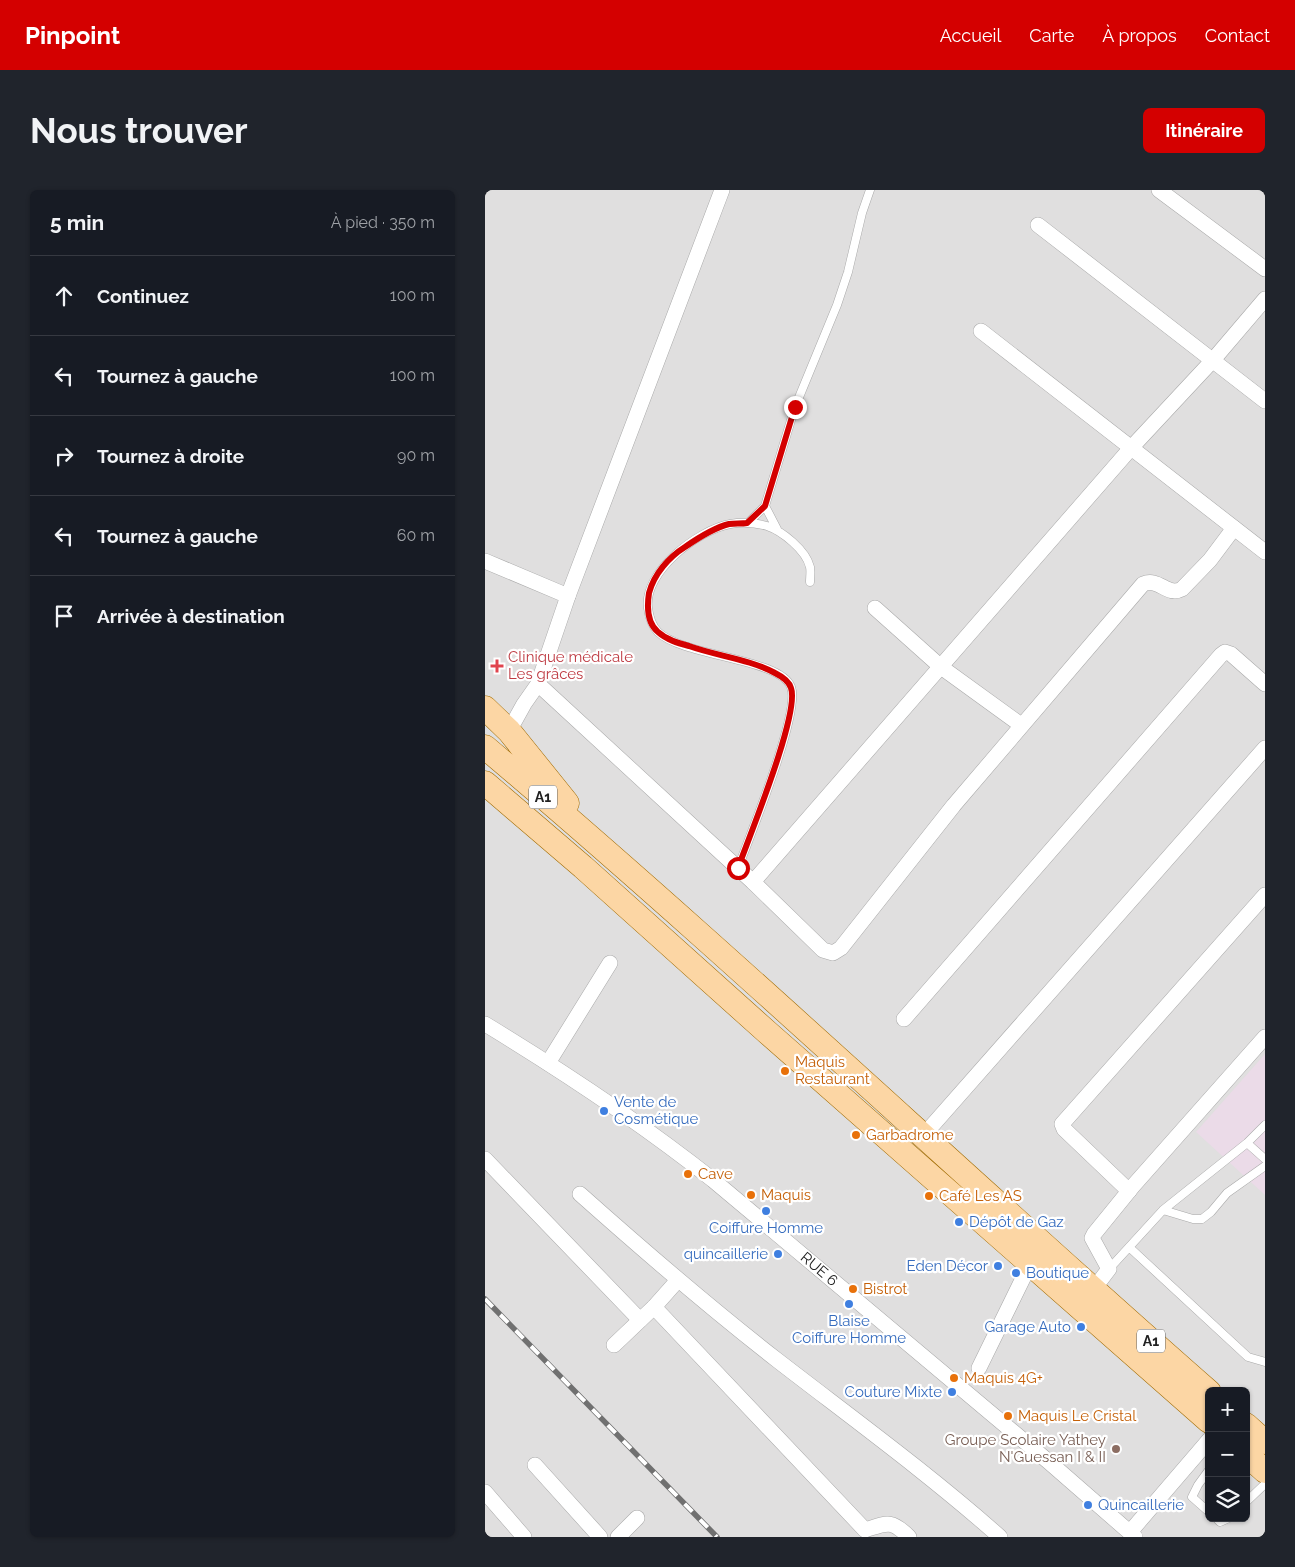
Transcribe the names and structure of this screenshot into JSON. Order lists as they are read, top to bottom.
{
  "streets": {
    "main road": ["A1"],
    "street": ["RUE 6"]
  },
  "places": {
    "health": ["Clinique médicale Les grâces"],
    "other": [
      "Maquis Restaurant",
      "Vente de Cosmétique",
      "Garbadrome",
      "Cave",
      "Maquis",
      "Café Les AS",
      "Coiffure Homme",
      "Dépôt de Gaz",
      "quincaillerie",
      "Eden Décor",
      "Boutique",
      "Bistrot",
      "Blaise Coiffure Homme",
      "Garage Auto",
      "Maquis 4G+",
      "Couture Mixte",
      "Maquis Le Cristal",
      "Groupe Scolaire Yathey N'Guessan I & II",
      "Quincaillerie"
    ]
  },
  "page": {
    "header": "Pinpoint",
    "nav": [
      "Accueil",
      "Carte",
      "À propos",
      "Contact"
    ],
    "buttons": "Itinéraire",
    "title": "Nous trouver",
    "heading": ["5 min", "À pied · 350 m"],
    "list": [
      ["Continuez", "100 m"],
      ["Tournez à gauche", "100 m"],
      ["Tournez à droite", "90 m"],
      ["Tournez à gauche", "60 m"],
      "Arrivée à destination"
    ],
    "map_buttons": ["+", "−"]
  }
}
